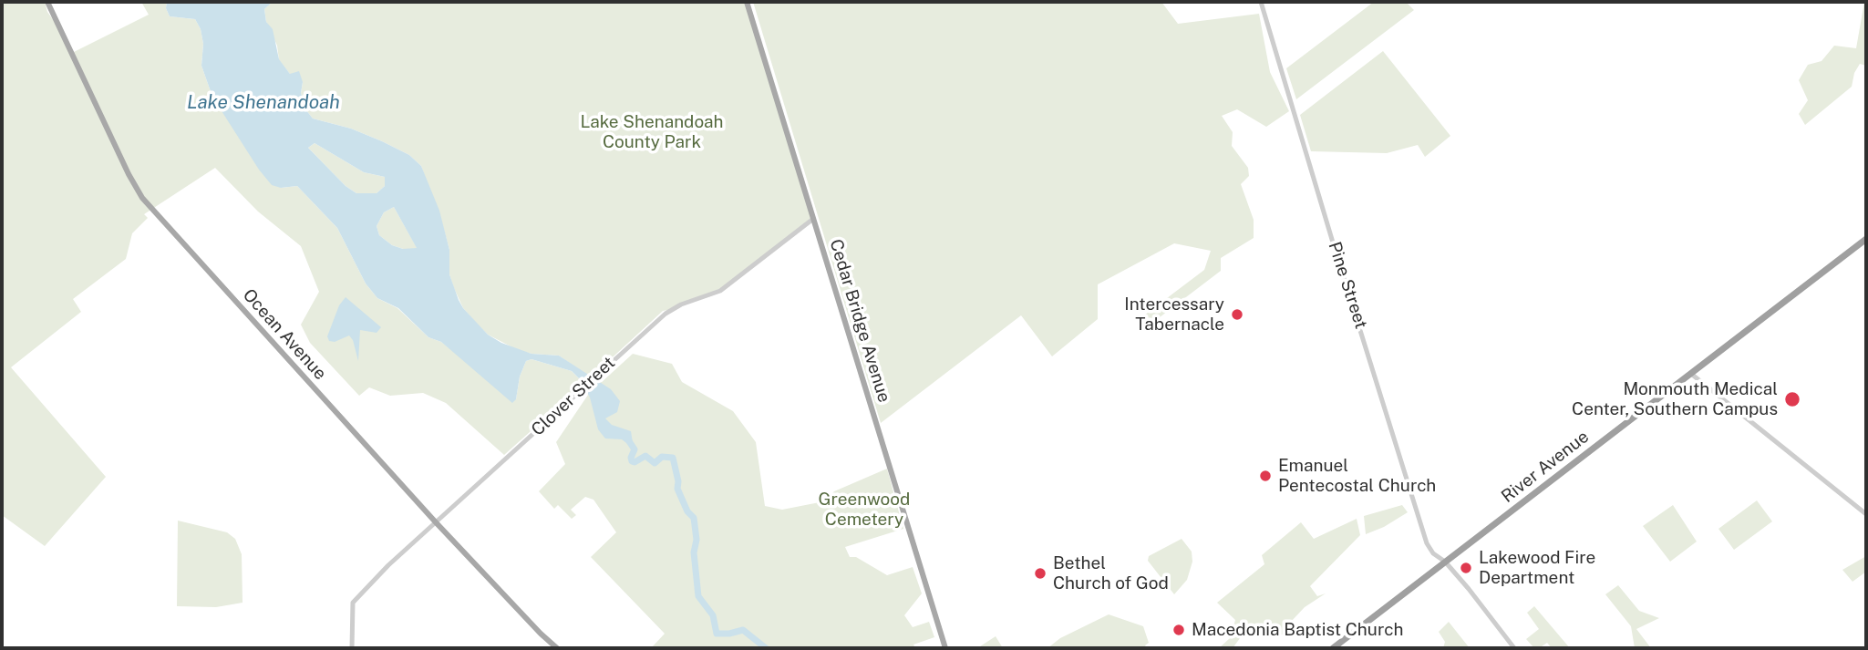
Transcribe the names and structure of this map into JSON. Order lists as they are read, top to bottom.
{
  "streets": {
    "highway": ["River Avenue"],
    "main road": ["Cedar Bridge Avenue", "Ocean Avenue"],
    "street": ["Pine Street", "Clover Street"]
  },
  "crossings": [
    ["Pine Street", "River Avenue"],
    ["Cedar Bridge Avenue", "Clover Street"],
    ["Ocean Avenue", "Clover Street"]
  ],
  "water": ["Lake Shenandoah"],
  "parks": ["Lake Shenandoah County Park", "Greenwood Cemetery"],
  "places": [
    "Intercessary Tabernacle",
    "Monmouth Medical Center, Southern Campus",
    "Emanuel Pentecostal Church",
    "Lakewood Fire Department",
    "Bethel Church of God",
    "Macedonia Baptist Church"
  ]
}
